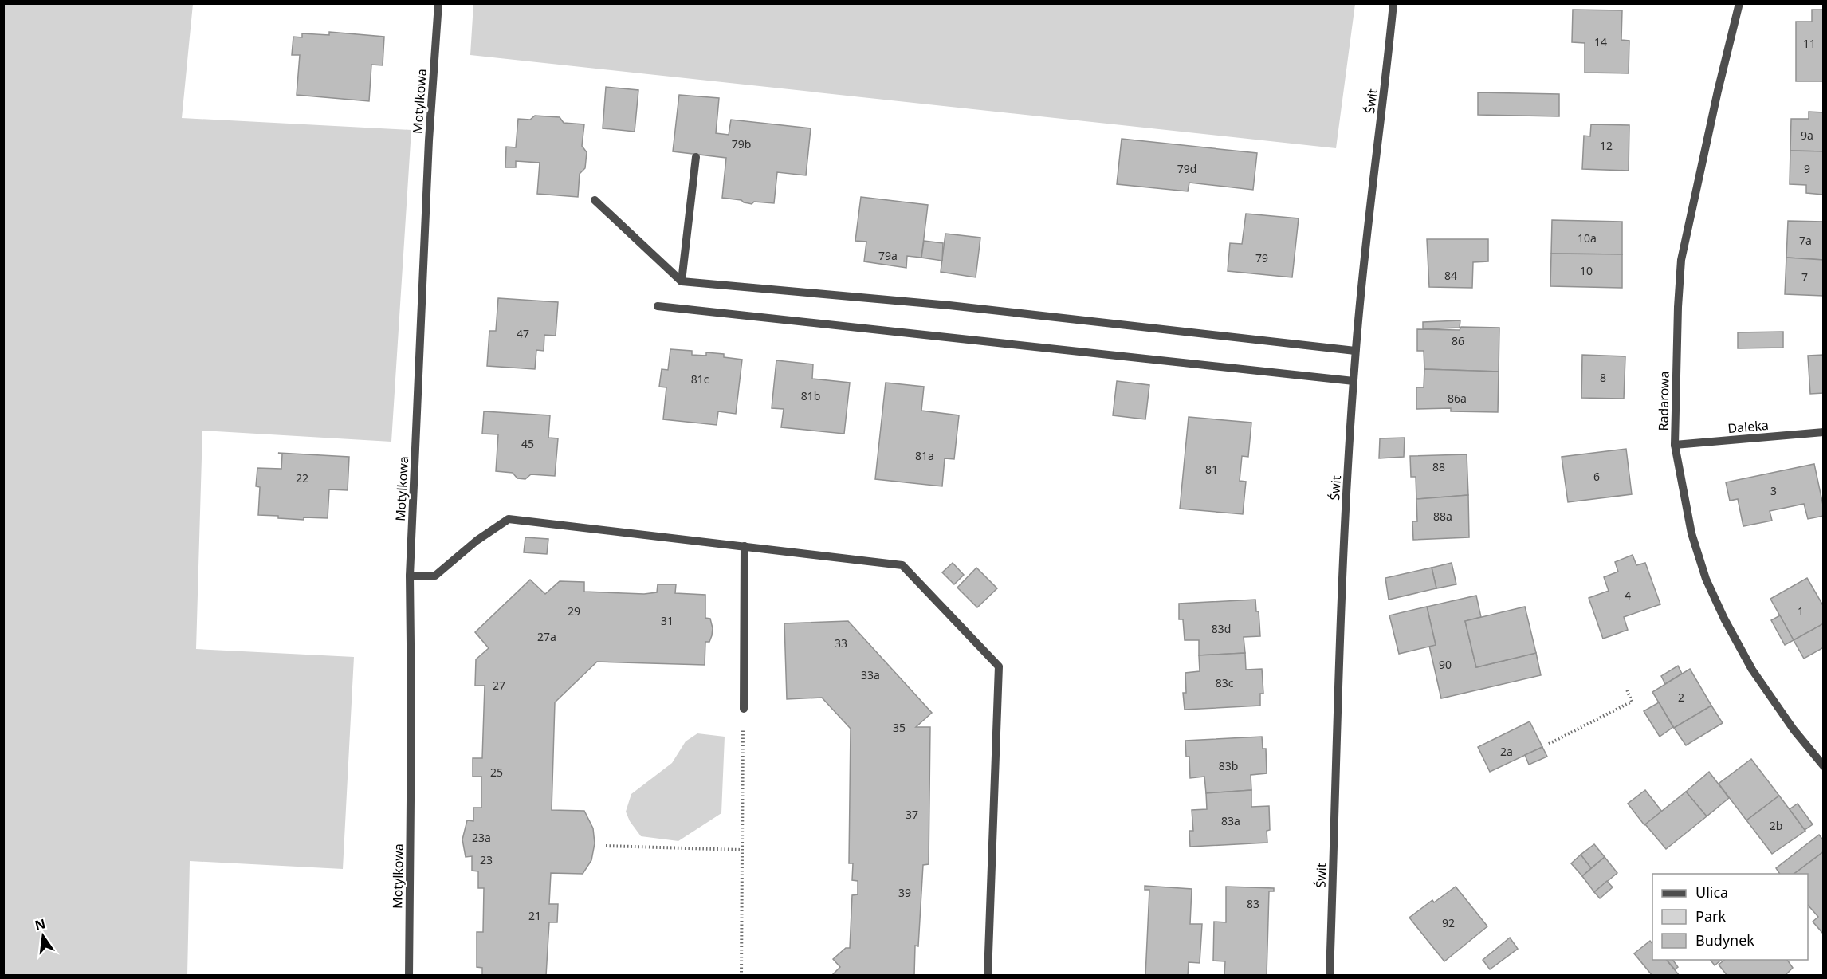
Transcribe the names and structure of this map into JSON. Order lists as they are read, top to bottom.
{
  "streets": {
    "street": [
      "Motylkowa",
      "Świt",
      "Radarowa",
      "Daleka"
    ]
  },
  "crossings": [
    ["Radarowa", "Daleka"]
  ],
  "house_numbers": [
    "14",
    "11",
    "9a",
    "79b",
    "12",
    "79d",
    "9",
    "10a",
    "7a",
    "79a",
    "79",
    "10",
    "84",
    "7",
    "47",
    "86",
    "8",
    "81c",
    "81b",
    "86a",
    "45",
    "81a",
    "88",
    "81",
    "6",
    "22",
    "3",
    "88a",
    "4",
    "29",
    "1",
    "31",
    "83d",
    "27a",
    "33",
    "90",
    "33a",
    "83c",
    "27",
    "2",
    "35",
    "2a",
    "83b",
    "25",
    "37",
    "83a",
    "2b",
    "23a",
    "23",
    "39",
    "83",
    "21",
    "92"
  ],
  "legend": ["Ulica", "Park", "Budynek"],
  "north": "top"
}
